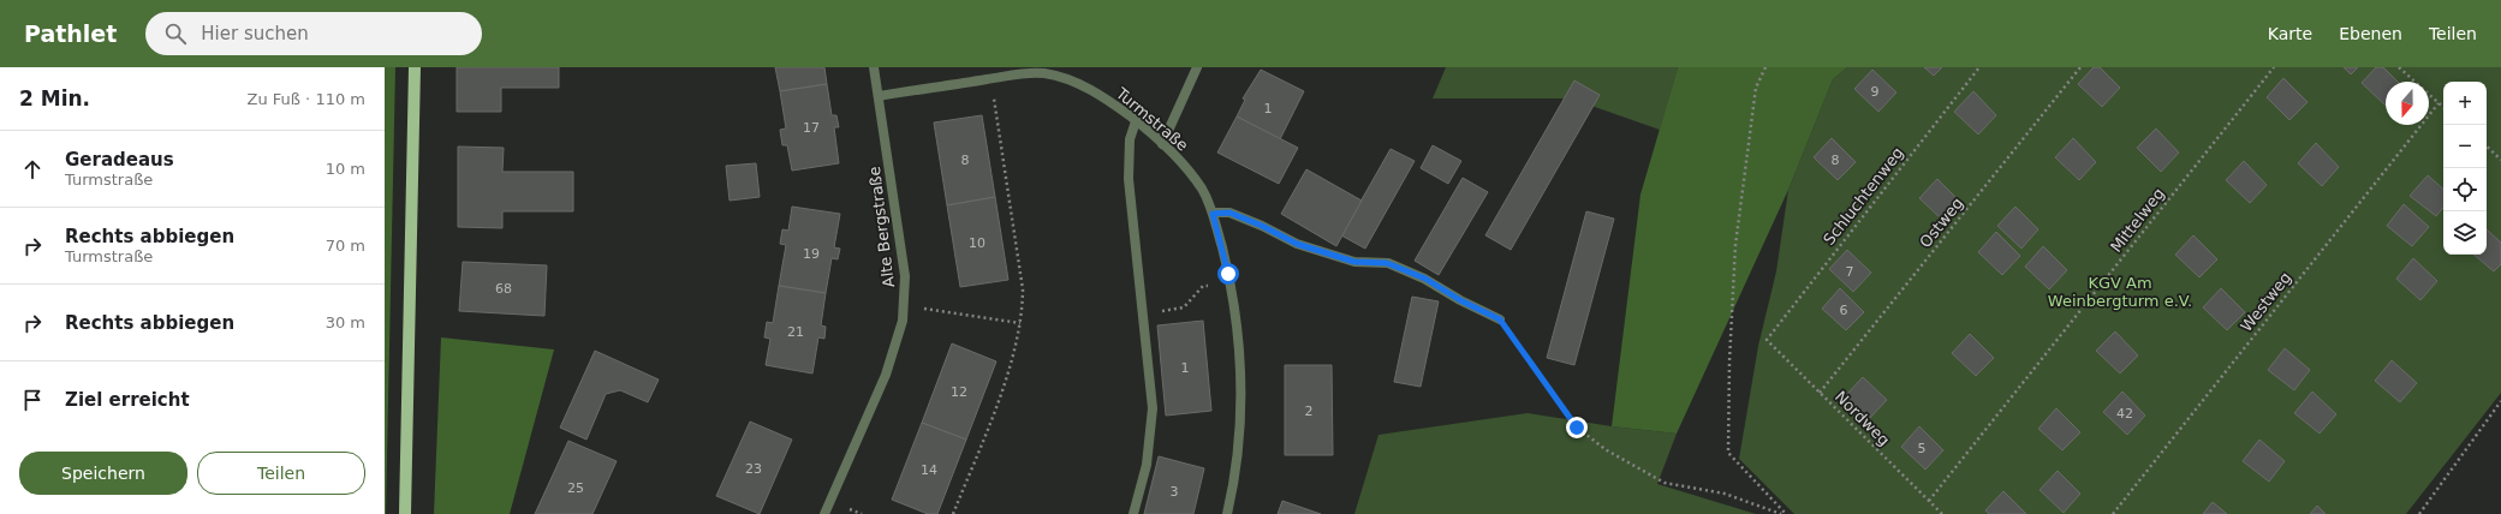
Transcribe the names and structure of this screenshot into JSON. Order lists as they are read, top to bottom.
{
  "streets": {
    "street": ["Turmstraße", "Alte Bergstraße"],
    "path": [
      "Schluchtenweg",
      "Mittelweg",
      "Ostweg",
      "Westweg",
      "Nordweg"
    ]
  },
  "crossings": [
    ["Turmstraße", "Alte Bergstraße"],
    ["Schluchtenweg", "Nordweg"],
    ["Mittelweg", "Nordweg"],
    ["Ostweg", "Nordweg"]
  ],
  "parks": ["KGV Am Weinbergturm e.V."],
  "house_numbers": [
    "9",
    "1",
    "17",
    "8",
    "8",
    "10",
    "19",
    "7",
    "68",
    "6",
    "21",
    "1",
    "12",
    "2",
    "42",
    "5",
    "23",
    "14",
    "25",
    "3"
  ],
  "north": "bottom",
  "page": {
    "header": "Pathlet",
    "search": "Hier suchen",
    "nav": ["Karte", "Ebenen", "Teilen"],
    "heading": ["2 Min.", "Zu Fuß · 110 m"],
    "map_buttons": ["+", "−"],
    "list": [
      ["Geradeaus", "Turmstraße", "10 m"],
      ["Rechts abbiegen", "Turmstraße", "70 m"],
      ["Rechts abbiegen", "30 m"],
      "Ziel erreicht"
    ],
    "buttons": ["Speichern", "Teilen"]
  }
}
